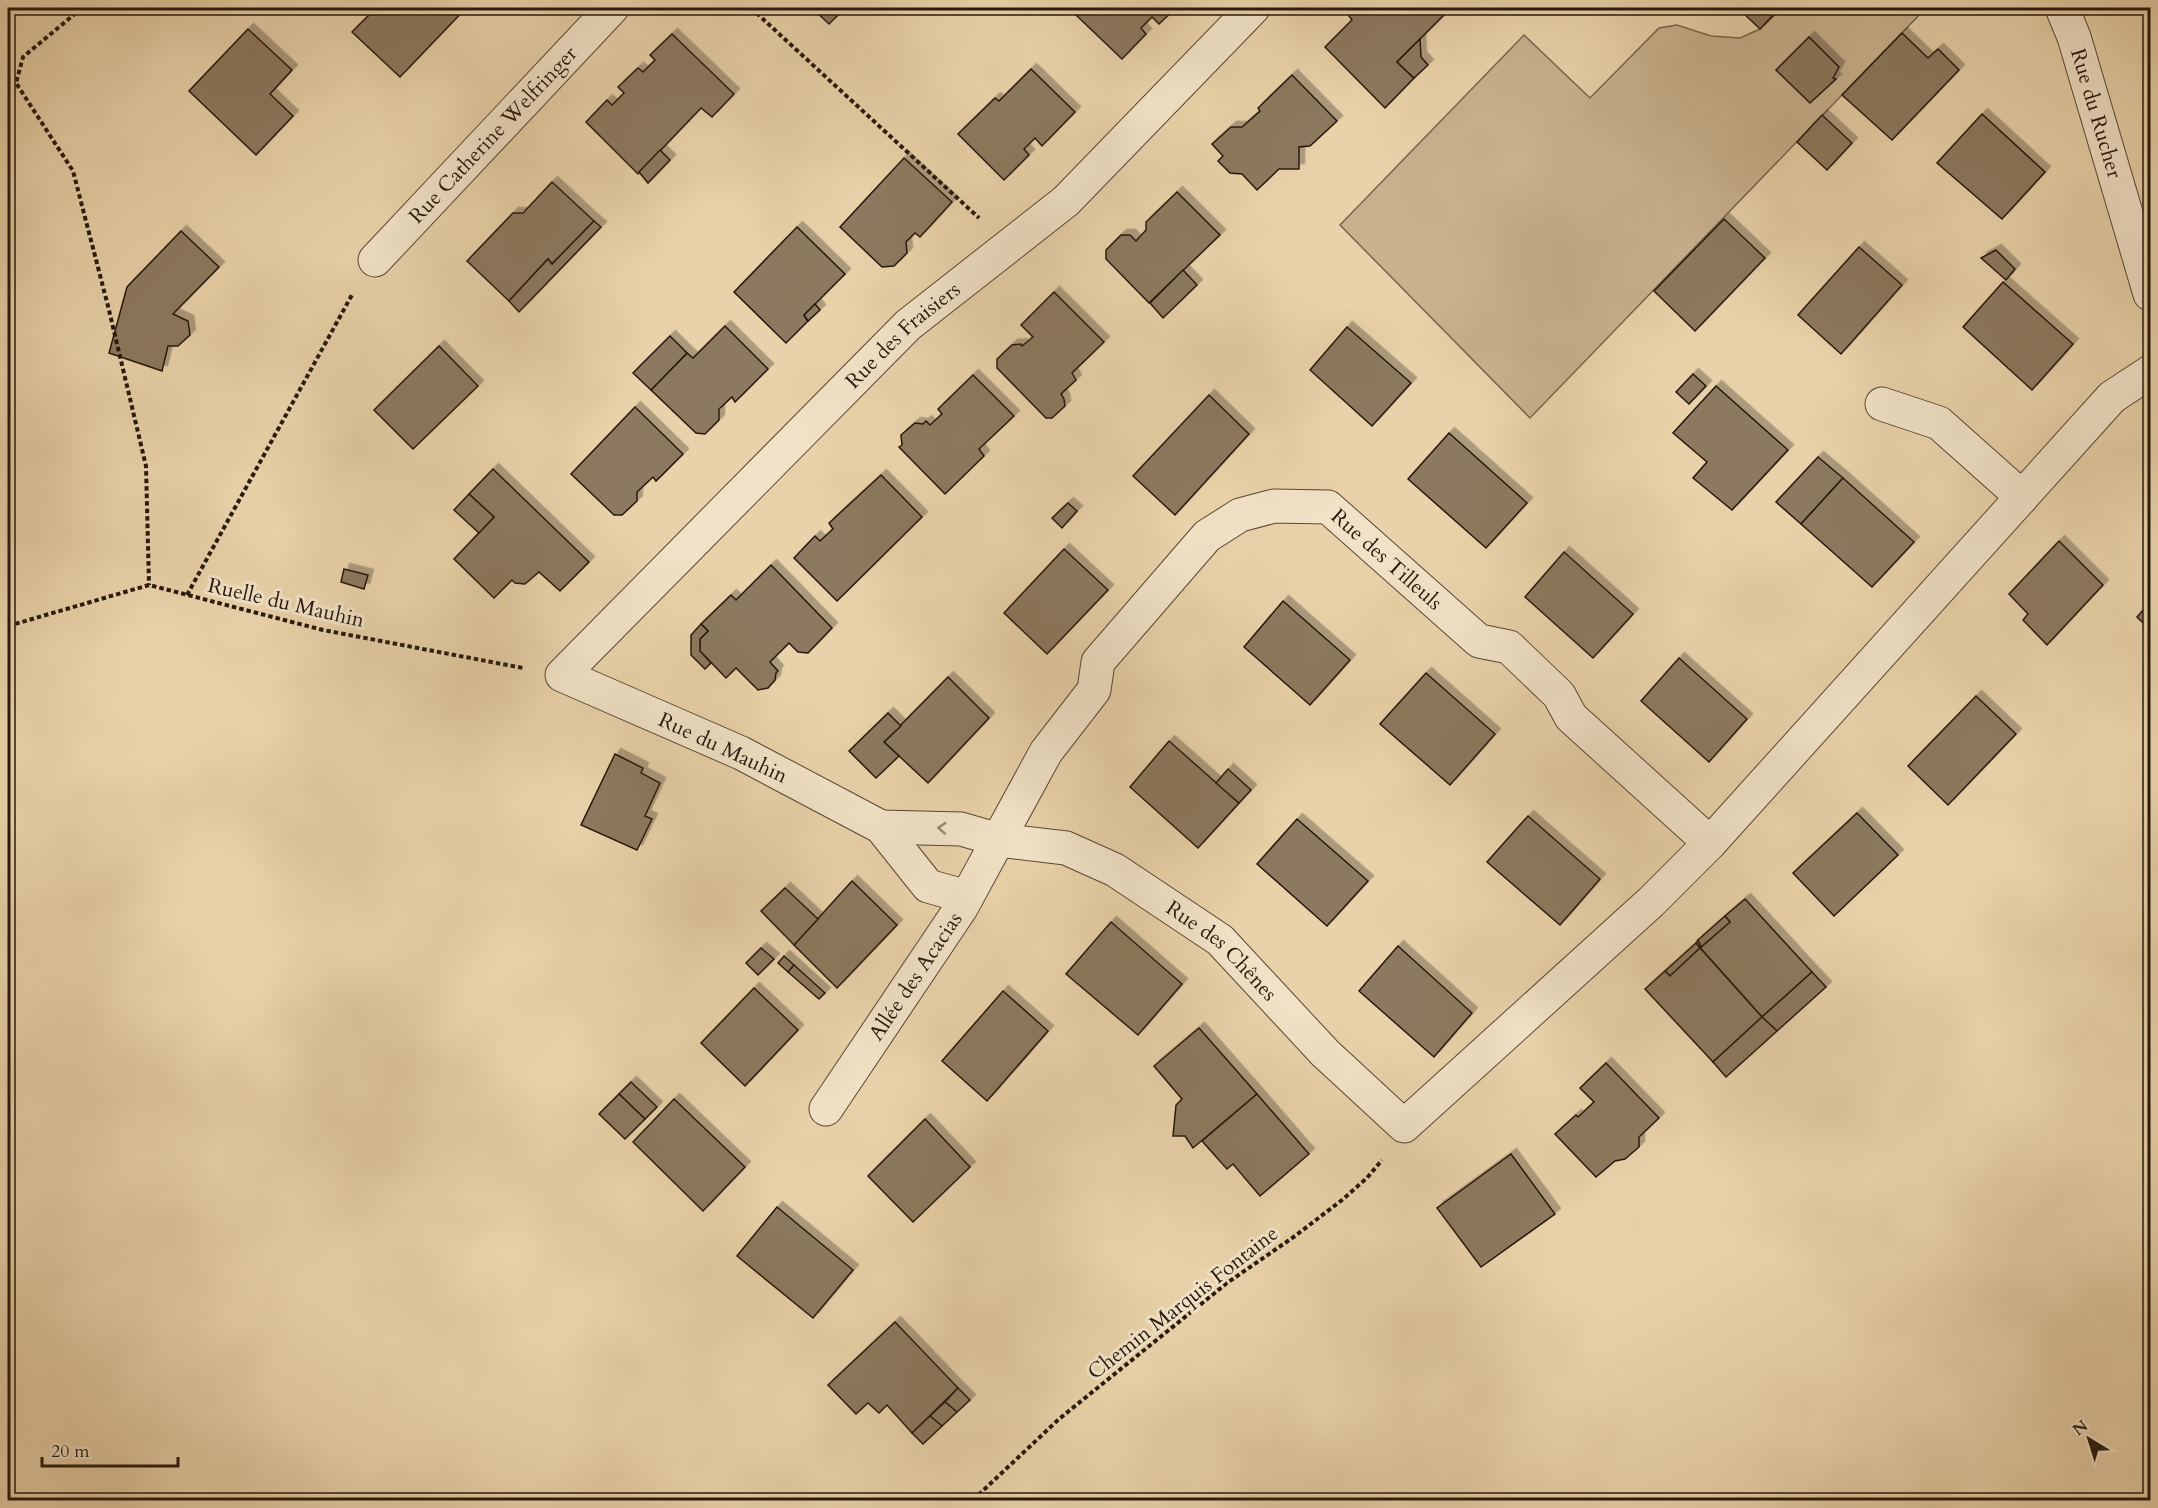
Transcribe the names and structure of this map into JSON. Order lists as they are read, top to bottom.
{
  "streets": {
    "street": [
      "Rue du Rucher",
      "Rue Catherine Welfringer",
      "Rue des Fraisiers",
      "Rue des Tilleuls",
      "Rue du Mauhin",
      "Rue des Chênes",
      "Allée des Acacias"
    ],
    "path": ["Ruelle du Mauhin", "Chemin Marquis Fontaine"]
  },
  "crossings": [
    ["Rue des Fraisiers", "Ruelle du Mauhin"],
    ["Rue des Fraisiers", "Rue du Mauhin"],
    ["Rue des Tilleuls", "Rue du Mauhin"],
    ["Rue des Tilleuls", "Rue des Chênes"],
    ["Rue des Tilleuls", "Allée des Acacias"],
    ["Ruelle du Mauhin", "Rue du Mauhin"],
    ["Rue du Mauhin", "Rue des Chênes"],
    ["Rue du Mauhin", "Allée des Acacias"],
    ["Rue des Chênes", "Allée des Acacias"],
    ["Rue des Chênes", "Chemin Marquis Fontaine"]
  ],
  "scale_bar": "20 m",
  "north": "top left"
}
